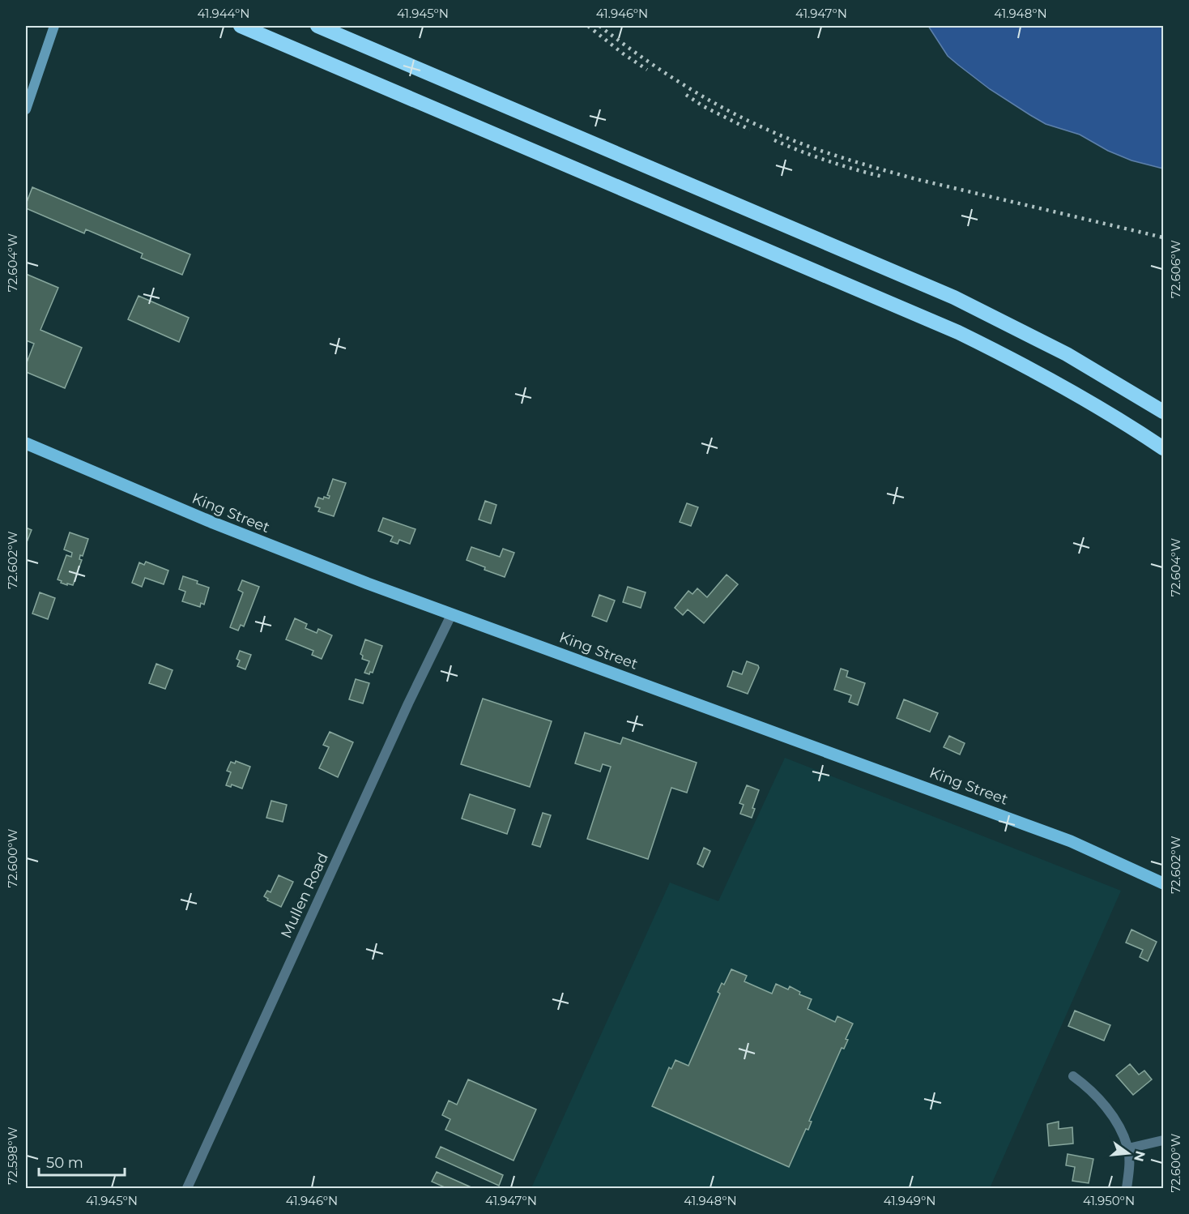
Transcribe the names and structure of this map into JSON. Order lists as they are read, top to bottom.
{
  "streets": {
    "main road": ["King Street"],
    "street": ["Mullen Road"]
  },
  "crossings": [
    ["King Street", "Mullen Road"]
  ],
  "scale_bar": "50 m",
  "north": "right",
  "coordinates": [
    "41.944°N",
    "41.945°N",
    "41.946°N",
    "41.947°N",
    "41.948°N",
    "72.604°W",
    "72.606°W",
    "72.602°W",
    "72.600°W",
    "72.598°W",
    "41.949°N",
    "41.950°N"
  ]
}
